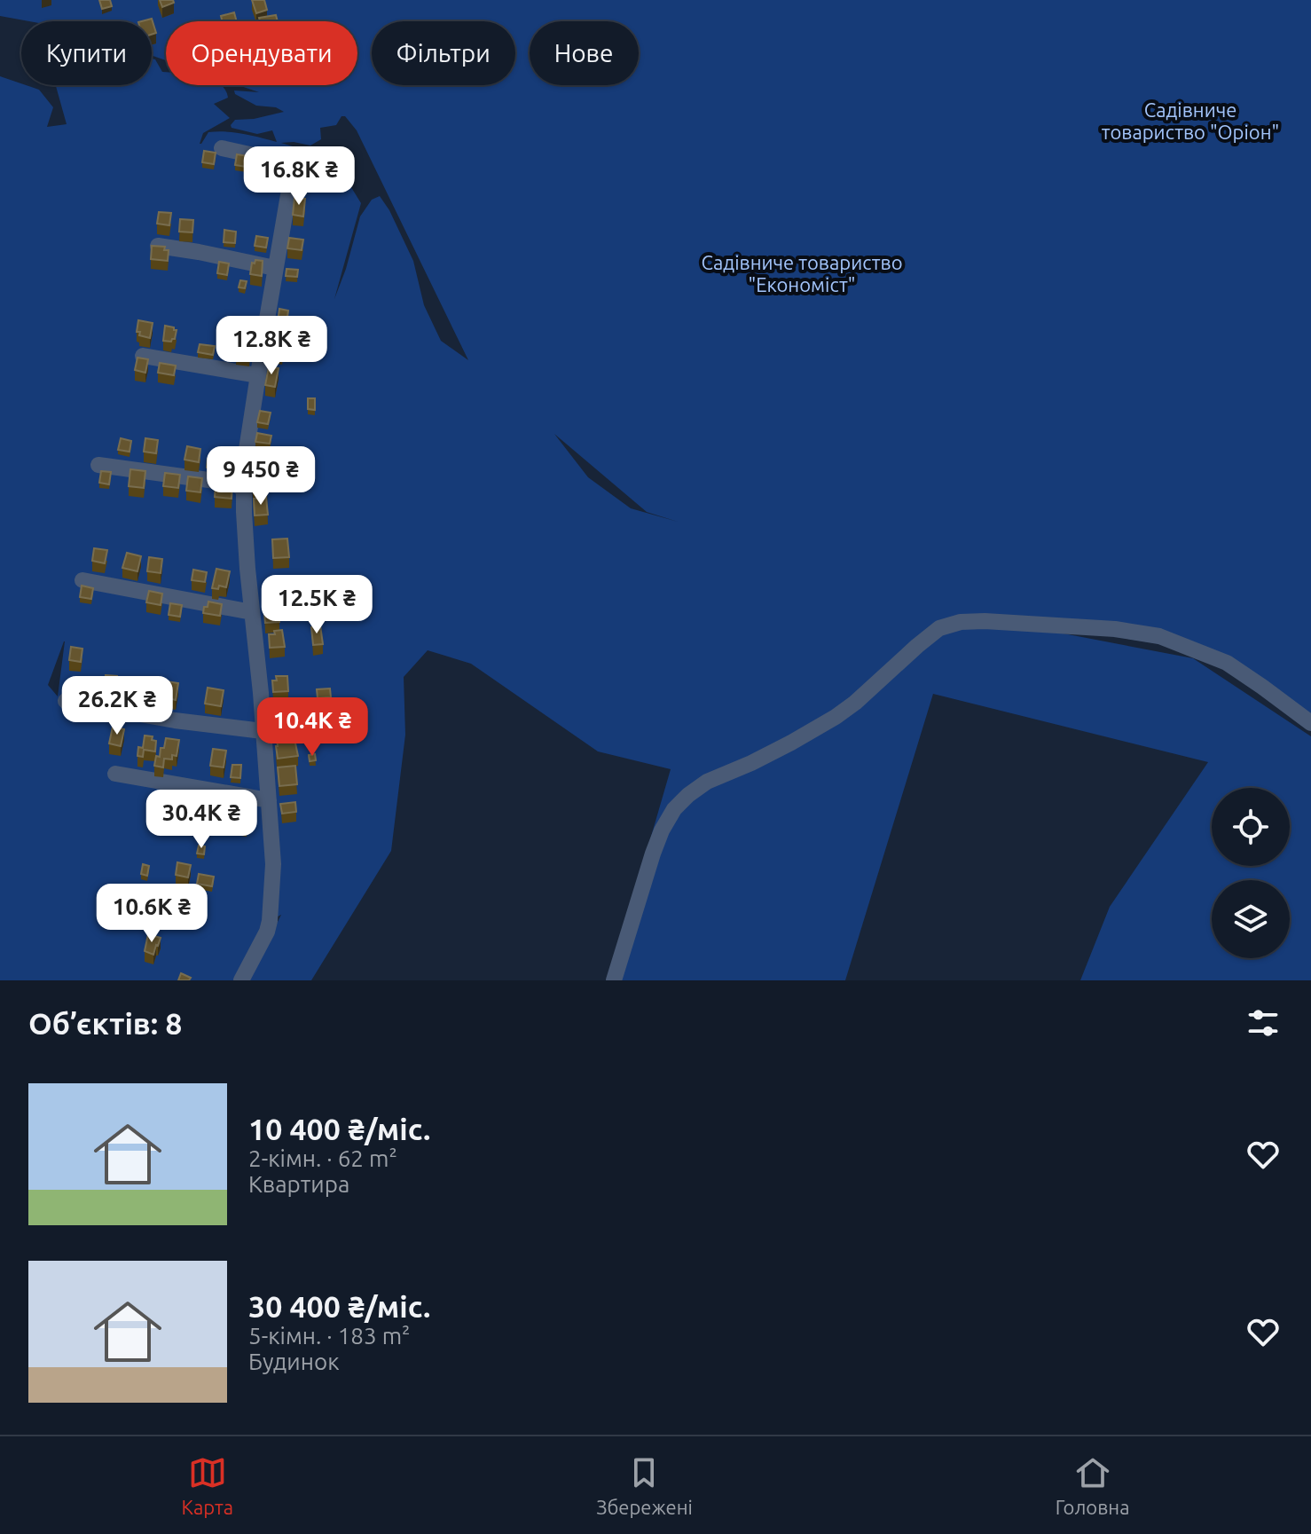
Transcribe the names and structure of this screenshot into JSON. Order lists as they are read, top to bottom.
{
  "parks": ["Садівниче товариство \"Оріон\"", "Садівниче товариство \"Економіст\""],
  "page": {
    "chip": [
      "Купити",
      "Орендувати",
      "Фільтри",
      "Нове"
    ],
    "price": [
      "16.8K ₴",
      "12.8K ₴",
      "9 450 ₴",
      "12.5K ₴",
      "26.2K ₴",
      "10.4K ₴",
      "30.4K ₴",
      "10.6K ₴"
    ],
    "heading": "Об’єктів: 8",
    "list": [
      {
        "name": "10 400 ₴/міс.",
        "note": "2-кімн. · 62 m² · Квартира"
      },
      {
        "name": "30 400 ₴/міс.",
        "note": "5-кімн. · 183 m² · Будинок"
      }
    ],
    "tabs": ["Карта", "Збережені", "Головна"]
  }
}
